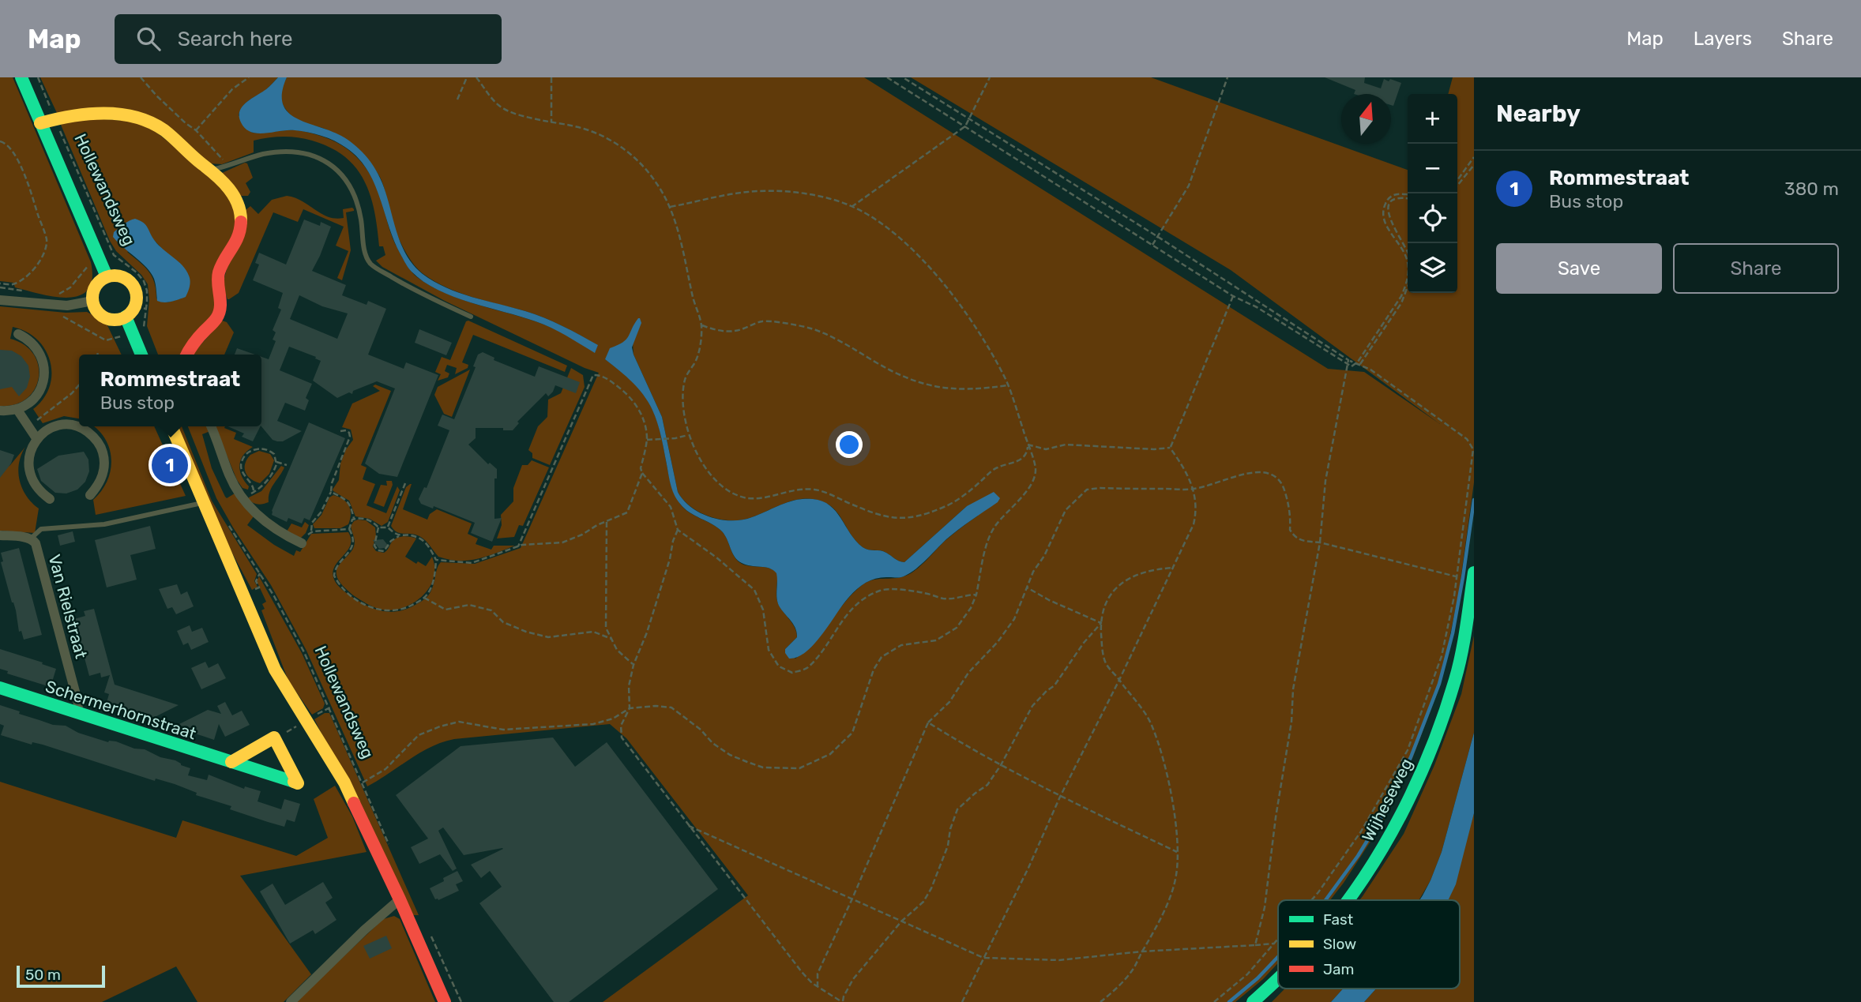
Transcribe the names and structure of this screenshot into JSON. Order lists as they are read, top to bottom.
{
  "streets": {
    "main road": ["Hollewandsweg", "Schermerhornstraat", "Wijheseweg"],
    "street": ["Van Rielstraat"]
  },
  "crossings": [
    ["Van Rielstraat", "Schermerhornstraat"]
  ],
  "legend": ["Fast", "Slow", "Jam"],
  "scale_bar": "50 m",
  "north": "top",
  "page": {
    "header": "Map",
    "search": "Search here",
    "nav": ["Map", "Layers", "Share"],
    "heading": "Nearby",
    "map_buttons": ["+", "−"],
    "list": [
      {
        "mark": "1",
        "name": "Rommestraat",
        "note": "Bus stop",
        "value": "380 m"
      }
    ],
    "buttons": ["Save", "Share"],
    "popup": ["Rommestraat", "Bus stop"],
    "pins": "1",
    "scale": "50 m"
  }
}
